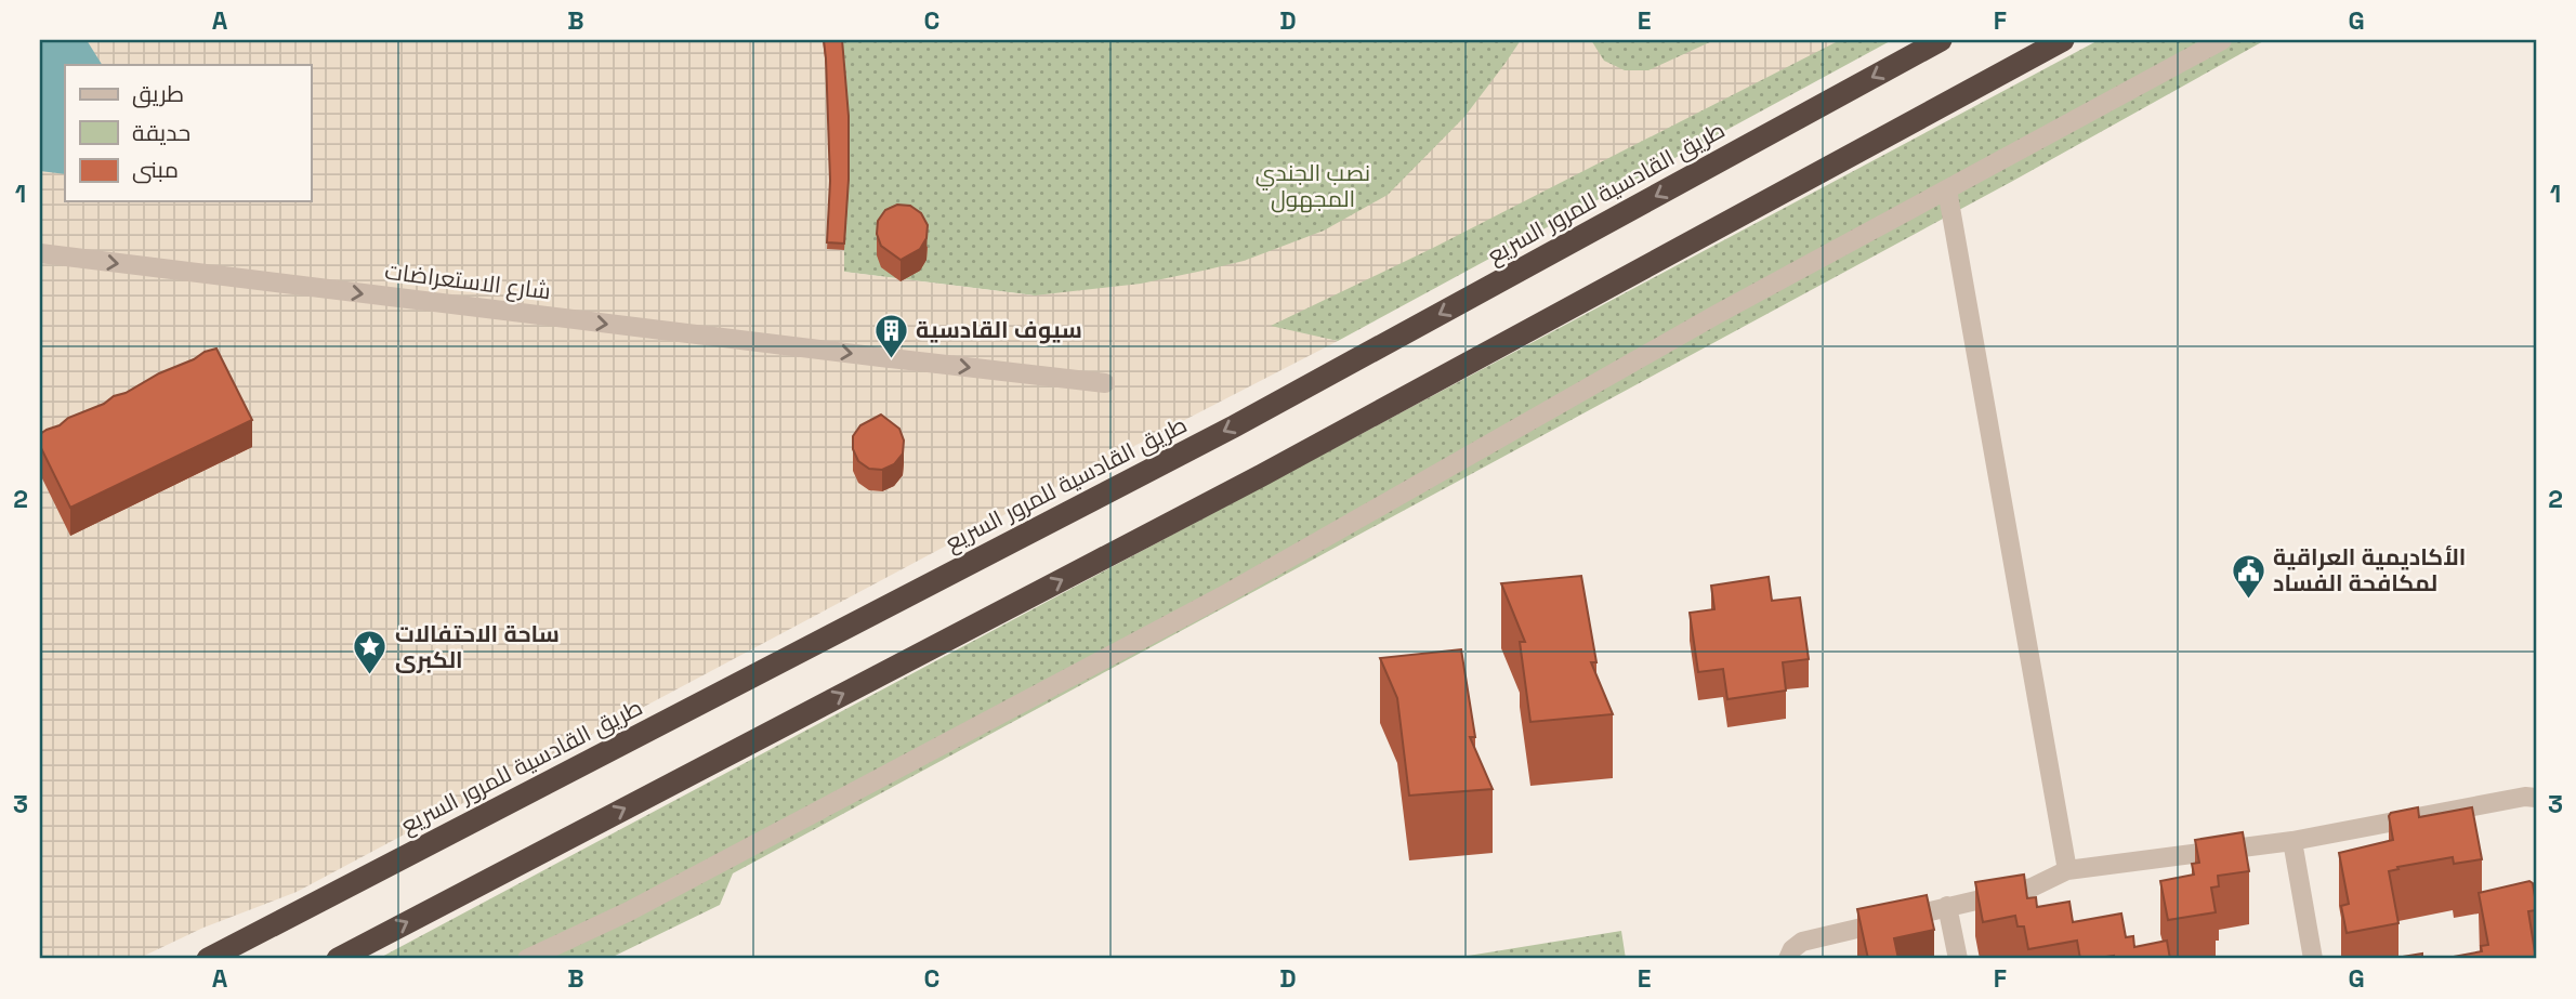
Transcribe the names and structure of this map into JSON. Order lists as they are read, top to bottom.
{
  "streets": {
    "highway": ["طريق القادسية للمرور السريع"],
    "street": ["شارع الاستعراضات"]
  },
  "one_way": ["شارع الاستعراضات"],
  "parks": ["نصب الجندي المجهول"],
  "places": {
    "building": ["سيوف القادسية"],
    "public building": ["الأكاديمية العراقية لمكافحة الفساد"],
    "place": ["ساحة الاحتفالات الكبرى"]
  },
  "legend": ["طريق", "حديقة", "مبنى"],
  "grid": {
    "columns": [
      "A",
      "B",
      "C",
      "D",
      "E",
      "F",
      "G"
    ],
    "rows": ["1", "2", "3"]
  }
}
